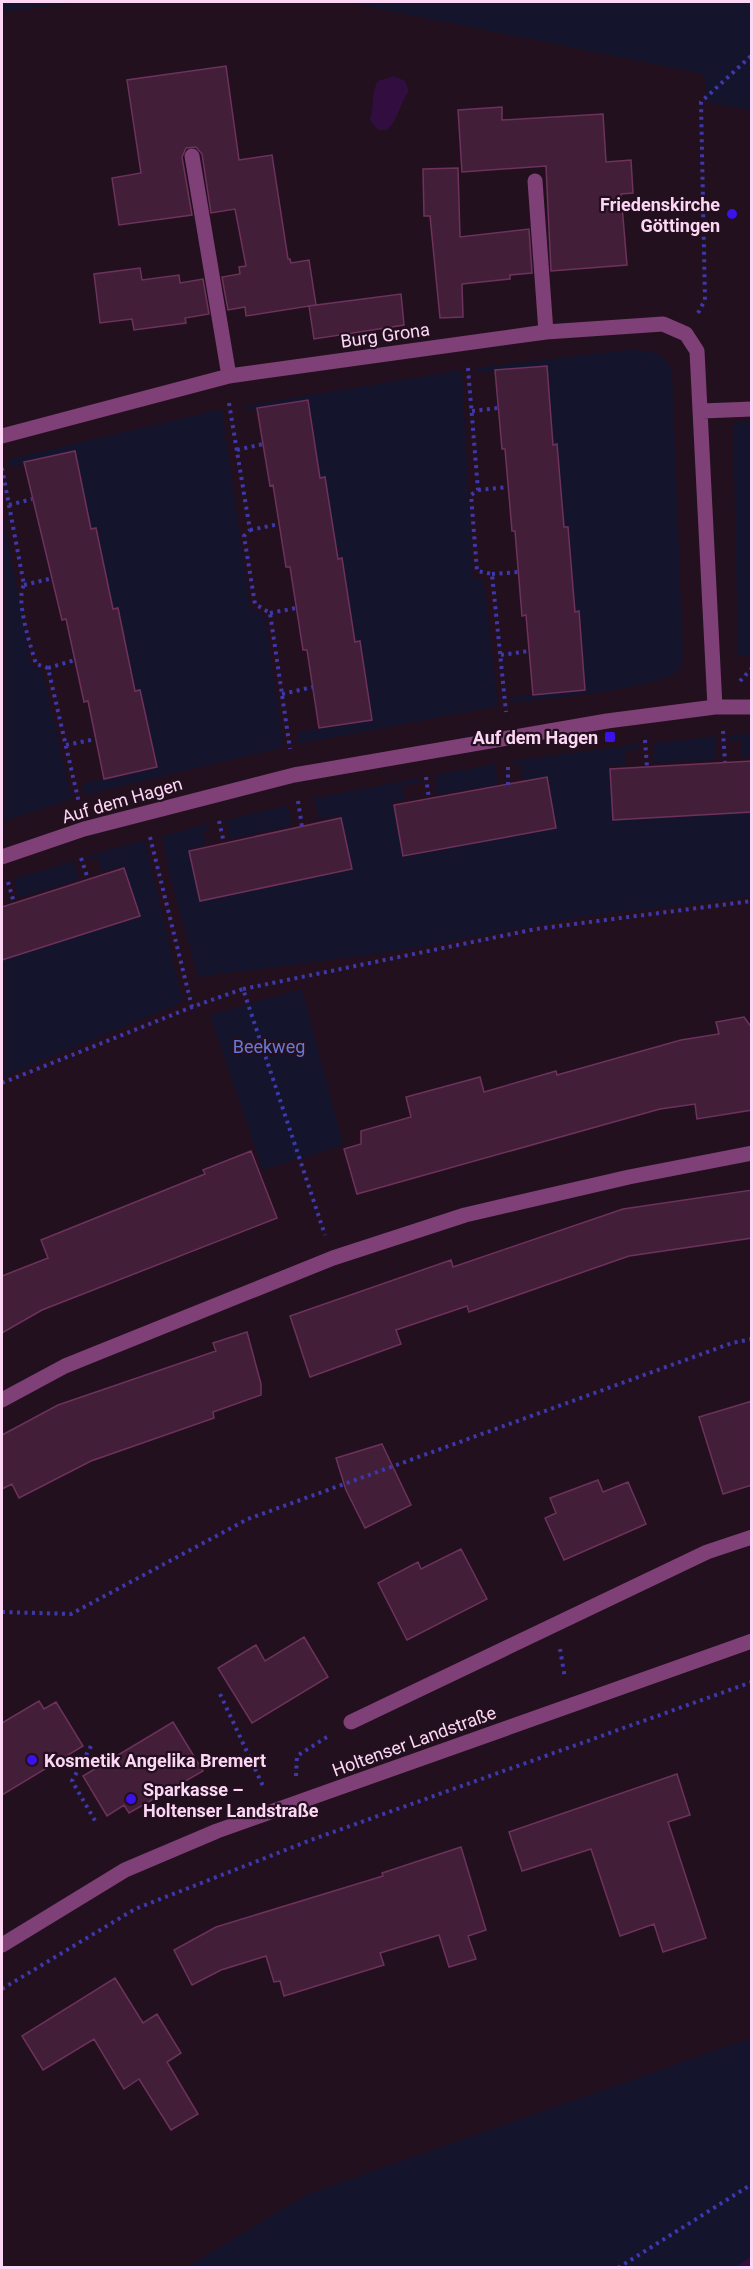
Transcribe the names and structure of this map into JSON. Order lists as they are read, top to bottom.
{
  "streets": {
    "street": ["Burg Grona", "Auf dem Hagen", "Holtenser Landstraße"]
  },
  "crossings": [
    ["Burg Grona", "Auf dem Hagen"]
  ],
  "parks": ["Beekweg"],
  "places": {
    "other": ["Friedenskirche Göttingen", "Kosmetik Angelika Bremert", "Sparkasse – Holtenser Landstraße"],
    "transit": ["Auf dem Hagen"]
  }
}
